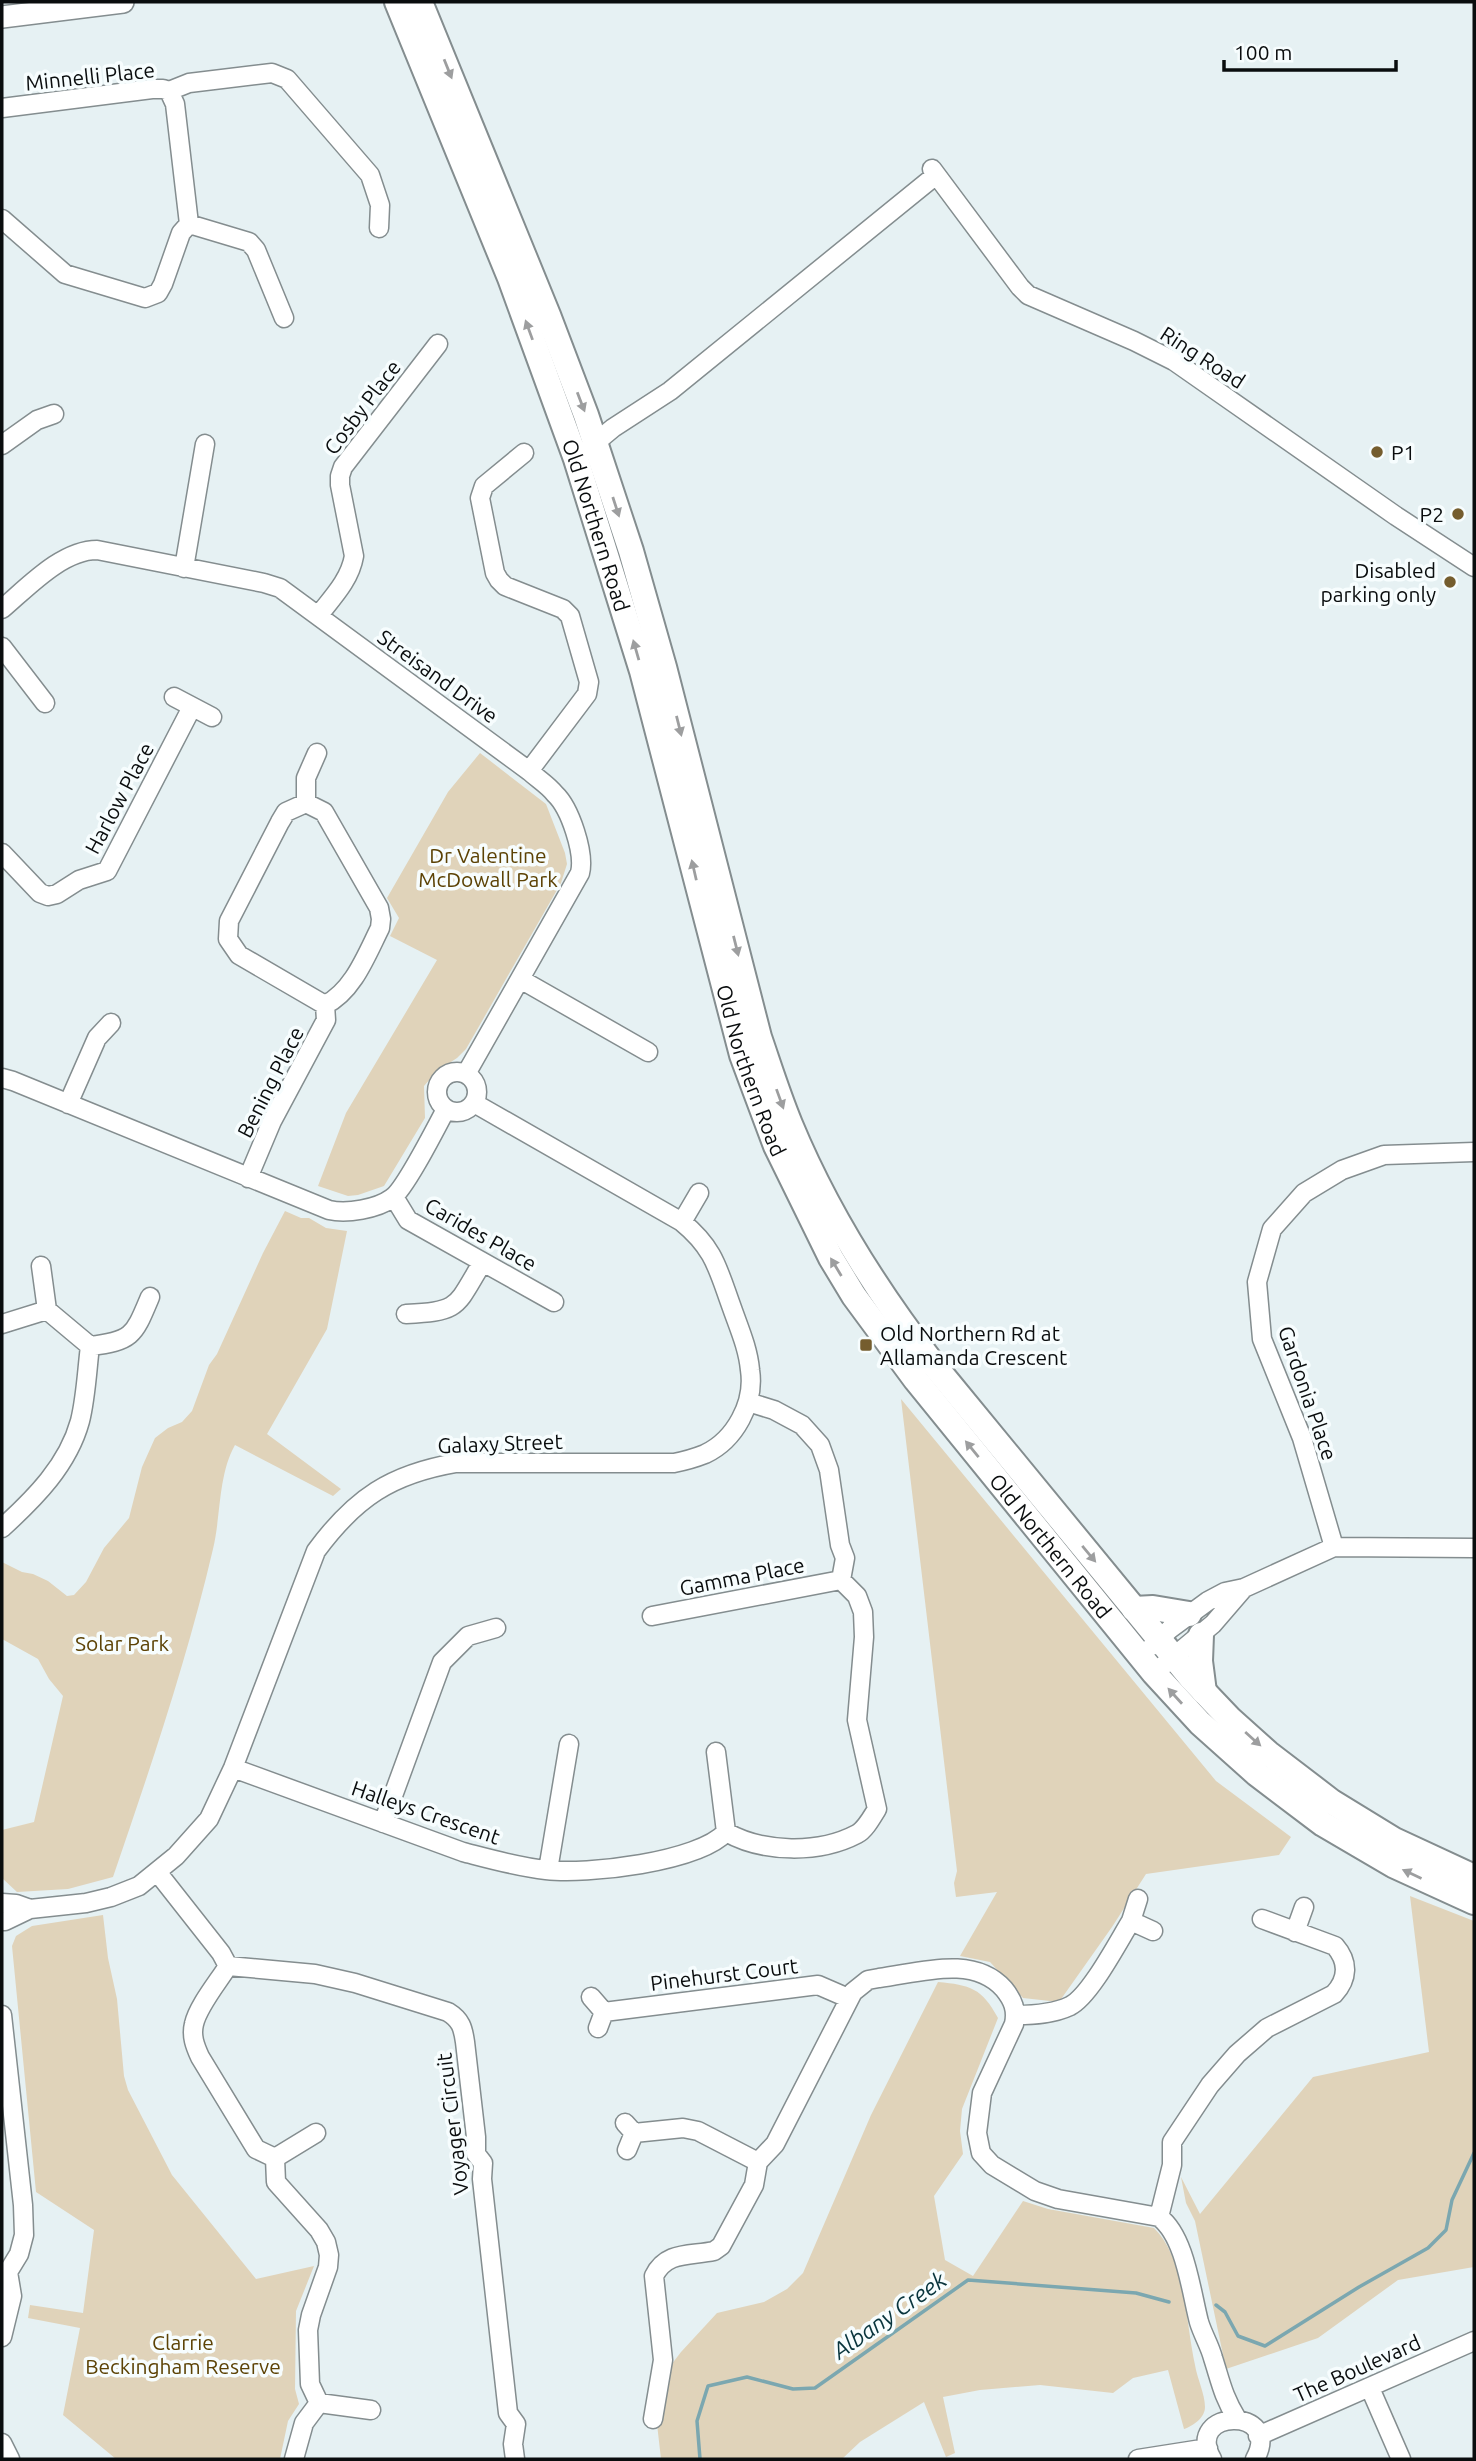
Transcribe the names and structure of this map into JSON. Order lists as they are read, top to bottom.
{
  "streets": {
    "highway": ["Old Northern Road"],
    "street": [
      "Minnelli Place",
      "Ring Road",
      "Cosby Place",
      "Streisand Drive",
      "Harlow Place",
      "Bening Place",
      "Carides Place",
      "Gardonia Place",
      "Galaxy Street",
      "Gamma Place",
      "Halleys Crescent",
      "Pinehurst Court",
      "Voyager Circuit",
      "The Boulevard"
    ]
  },
  "crossings": [
    ["Ring Road", "Old Northern Road"],
    ["Cosby Place", "Streisand Drive"],
    ["Streisand Drive", "Galaxy Street"],
    ["Galaxy Street", "Halleys Crescent"]
  ],
  "water": ["Albany Creek"],
  "parks": ["Dr Valentine McDowall Park", "Solar Park", "Clarrie Beckingham Reserve"],
  "places": {
    "other": ["P1", "P2", "Disabled parking only"],
    "transit": ["Old Northern Rd at Allamanda Crescent"]
  },
  "scale_bar": "100 m"
}
